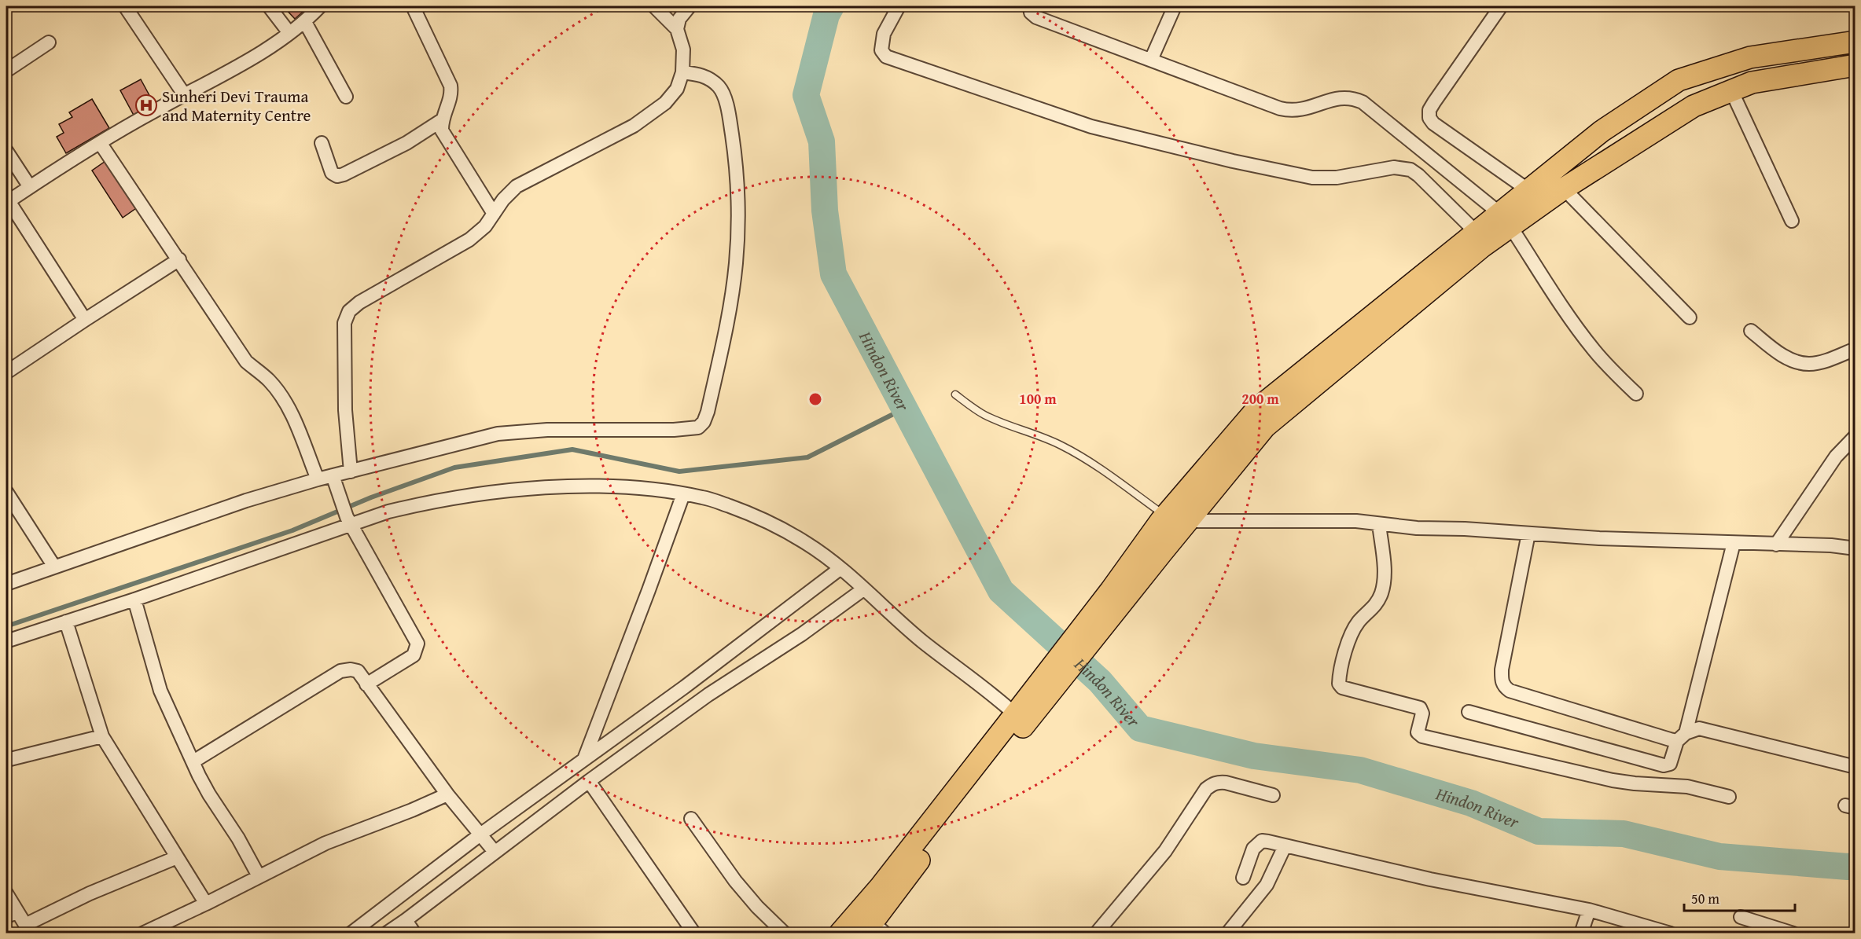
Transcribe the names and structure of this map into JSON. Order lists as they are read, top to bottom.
{
  "water": ["Hindon River"],
  "places": {
    "hospital": ["Sunheri Devi Trauma and Maternity Centre"]
  },
  "scale_bar": "50 m",
  "rings": ["100 m", "200 m"]
}
